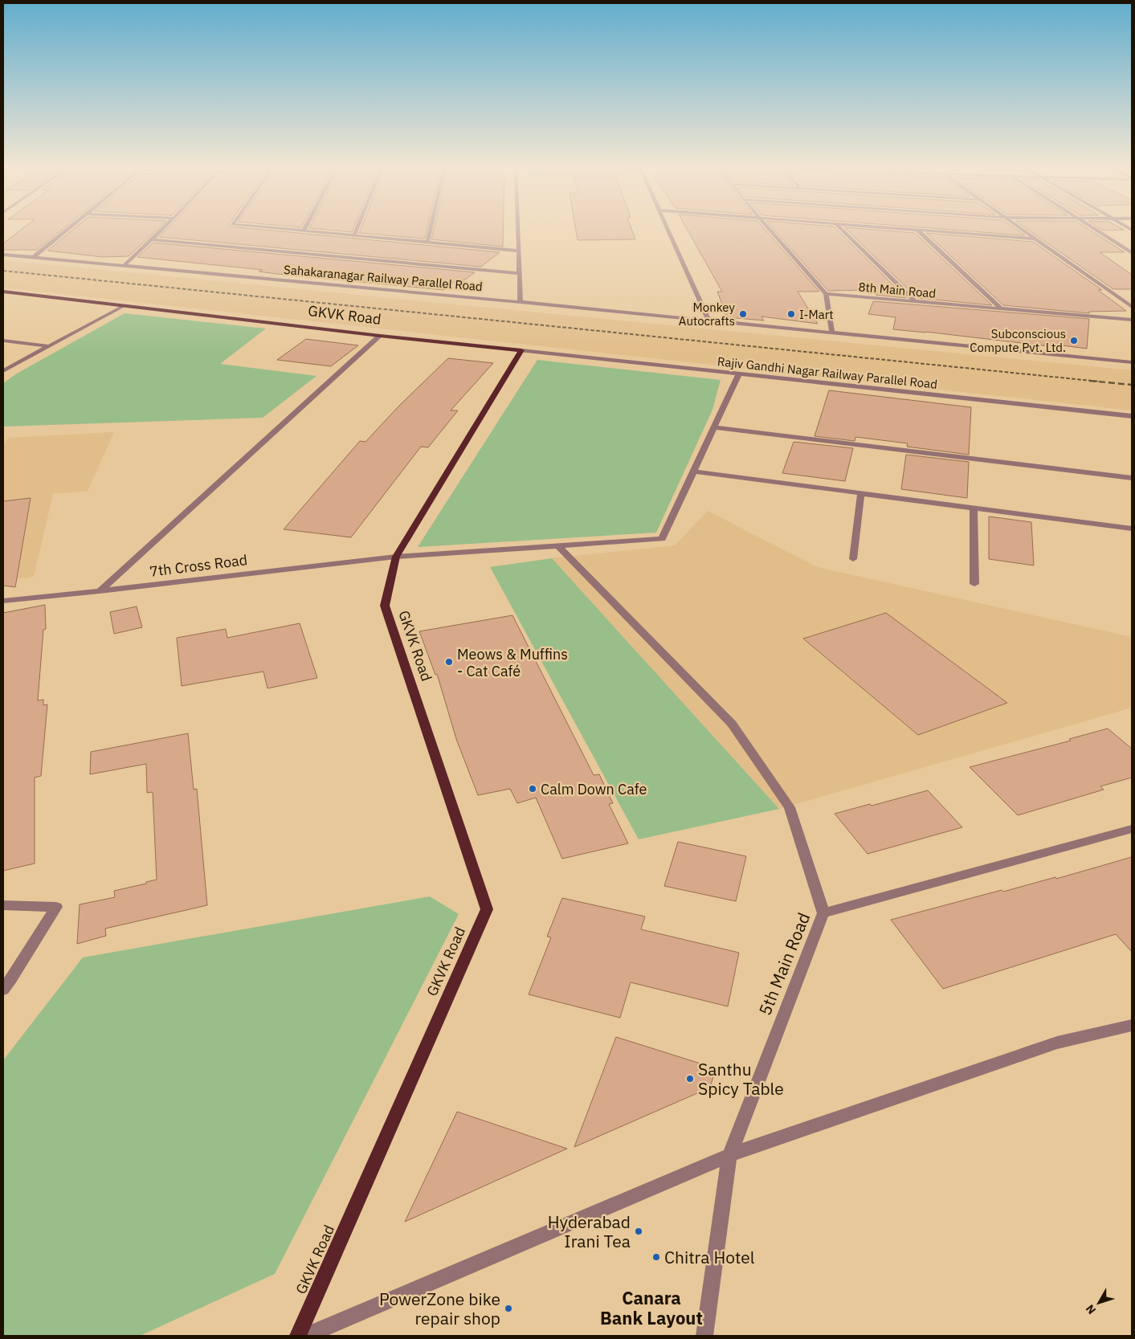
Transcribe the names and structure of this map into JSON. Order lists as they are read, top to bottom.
{
  "streets": {
    "main road": ["GKVK Road"],
    "street": [
      "Sahakaranagar Railway Parallel Road",
      "8th Main Road",
      "Rajiv Gandhi Nagar Railway Parallel Road",
      "7th Cross Road",
      "5th Main Road"
    ]
  },
  "crossings": [
    ["GKVK Road", "Rajiv Gandhi Nagar Railway Parallel Road"],
    ["GKVK Road", "7th Cross Road"]
  ],
  "districts": ["Canara Bank Layout"],
  "places": [
    "Monkey Autocrafts",
    "I-Mart",
    "Subconscious Compute Pvt. Ltd.",
    "Meows & Muffins - Cat Café",
    "Calm Down Cafe",
    "Santhu Spicy Table",
    "Hyderabad Irani Tea",
    "Chitra Hotel",
    "PowerZone bike repair shop"
  ],
  "north": "bottom left"
}
